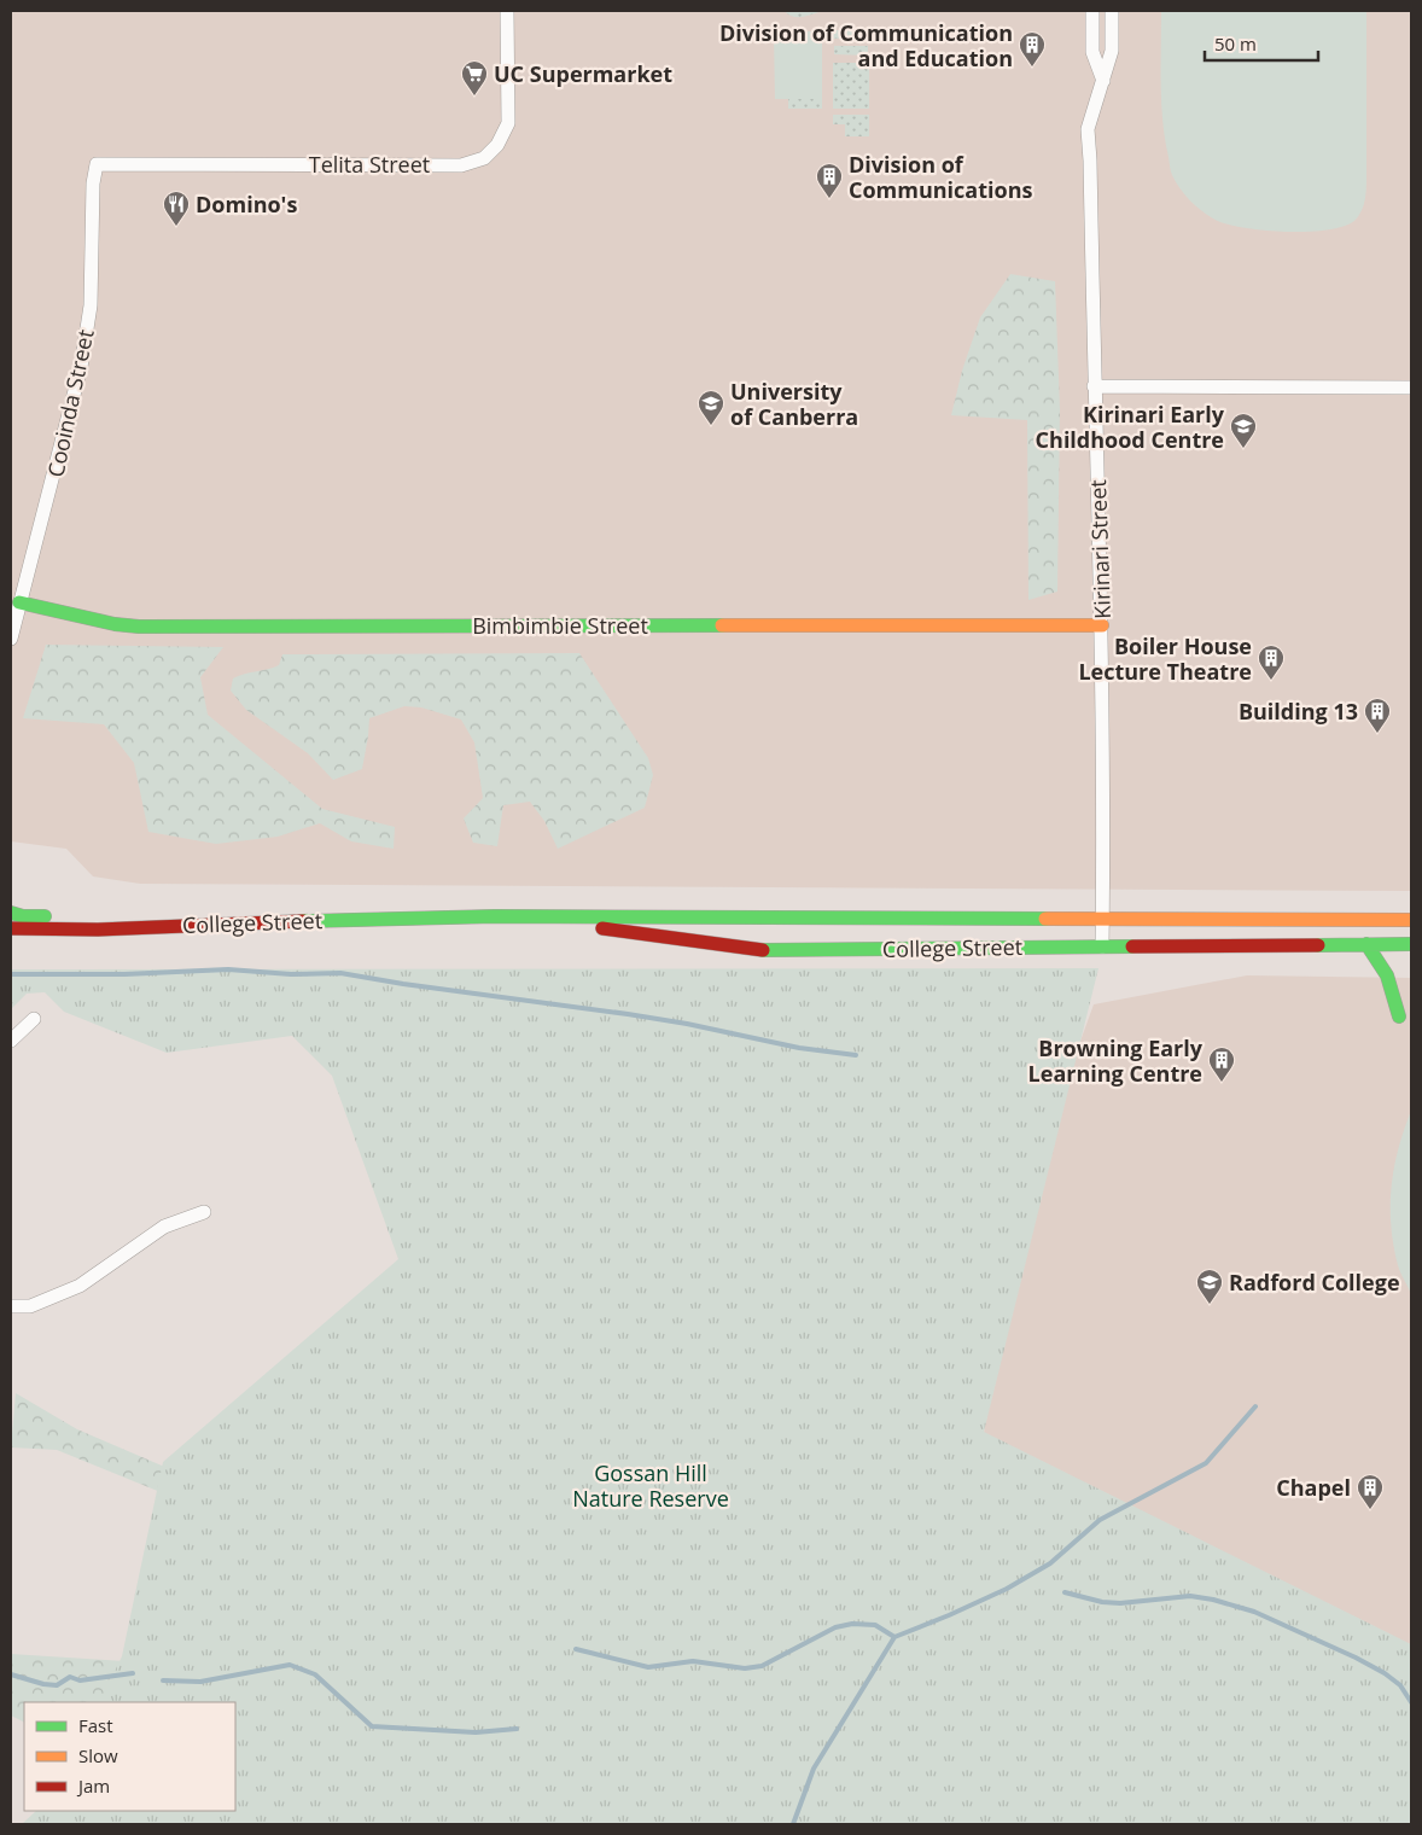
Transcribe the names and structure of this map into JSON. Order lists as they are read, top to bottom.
{
  "streets": {
    "street": [
      "Telita Street",
      "Cooinda Street",
      "Kirinari Street",
      "Bimbimbie Street",
      "College Street"
    ]
  },
  "crossings": [
    ["Telita Street", "Cooinda Street"],
    ["Cooinda Street", "Bimbimbie Street"],
    ["Kirinari Street", "Bimbimbie Street"],
    ["Kirinari Street", "College Street"]
  ],
  "parks": ["Gossan Hill Nature Reserve"],
  "places": {
    "building": [
      "Division of Communication and Education",
      "Division of Communications",
      "Boiler House Lecture Theatre",
      "Building 13",
      "Browning Early Learning Centre",
      "Chapel"
    ],
    "supermarket": ["UC Supermarket"],
    "restaurant": ["Domino's"],
    "school or university": ["University of Canberra", "Kirinari Early Childhood Centre", "Radford College"]
  },
  "legend": ["Fast", "Slow", "Jam"],
  "scale_bar": "50 m"
}
